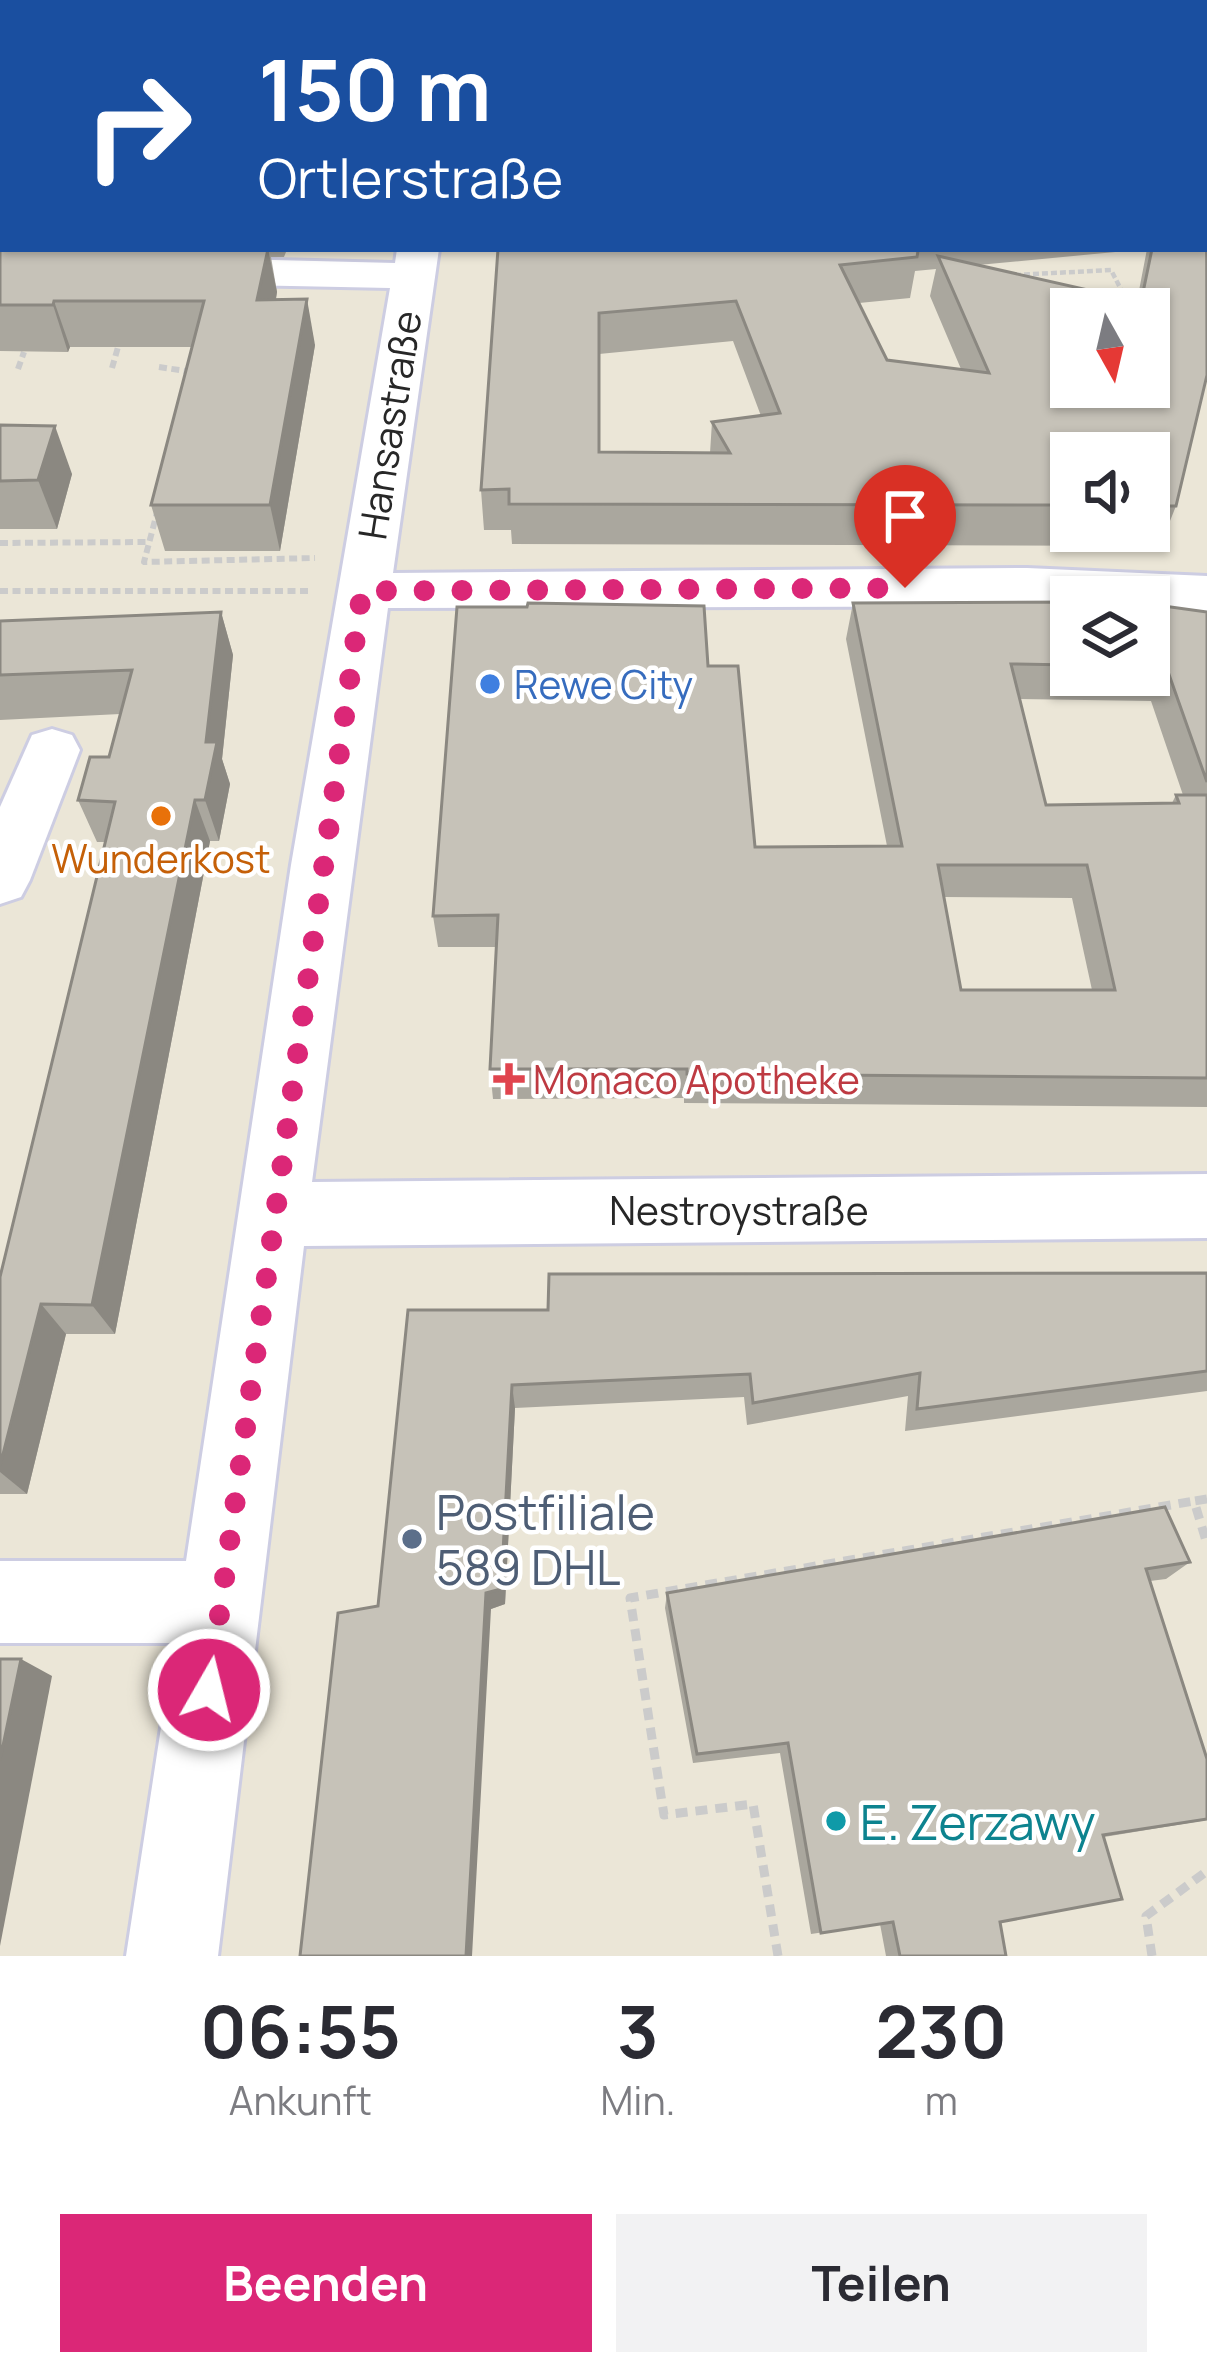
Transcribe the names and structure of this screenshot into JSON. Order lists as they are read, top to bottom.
{
  "streets": {
    "street": ["Hansastraße", "Nestroystraße"]
  },
  "crossings": [
    ["Hansastraße", "Nestroystraße"]
  ],
  "places": {
    "other": [
      "Rewe City",
      "Wunderkost",
      "Postfiliale 589 DHL",
      "E. Zerzawy"
    ],
    "health": ["Monaco Apotheke"]
  },
  "north": "bottom",
  "page": {
    "turn": ["150 m", "Ortlerstraße"],
    "eta": [
      "06:55",
      "Ankunft",
      "3",
      "Min.",
      "230",
      "m"
    ],
    "buttons": ["Beenden", "Teilen"]
  }
}
